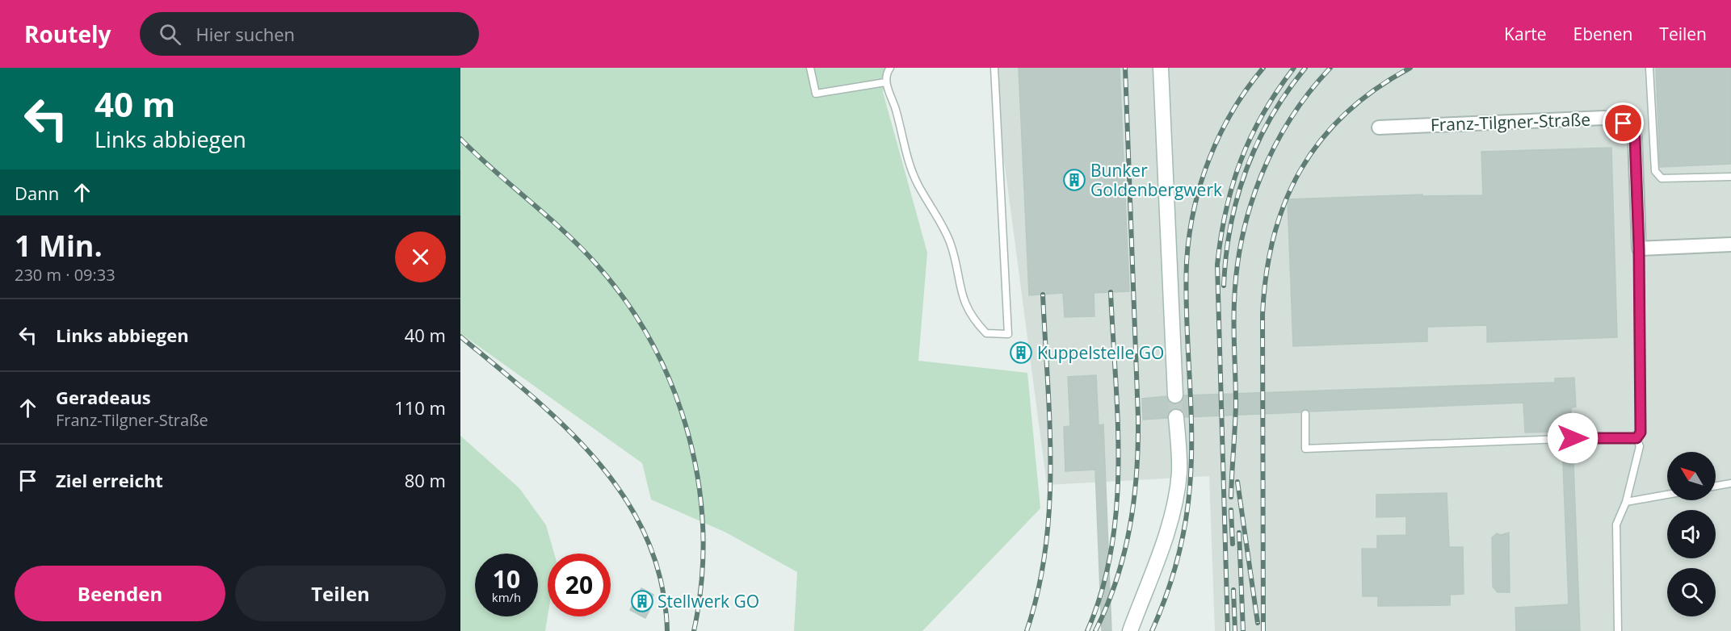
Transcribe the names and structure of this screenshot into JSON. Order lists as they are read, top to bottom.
{
  "streets": {
    "street": ["Franz-Tilgner-Straße"]
  },
  "places": {
    "building": ["Bunker Goldenbergwerk", "Kuppelstelle GO", "Stellwerk GO"]
  },
  "north": "top left",
  "page": {
    "header": "Routely",
    "search": "Hier suchen",
    "nav": ["Karte", "Ebenen", "Teilen"],
    "turn": ["40 m", "Links abbiegen"],
    "then": "Dann",
    "heading": ["1 Min.", "230 m · 09:33"],
    "list": [
      {
        "name": "Links abbiegen",
        "value": "40 m"
      },
      {
        "name": "Geradeaus",
        "note": "Franz-Tilgner-Straße",
        "value": "110 m"
      },
      {
        "name": "Ziel erreicht",
        "value": "80 m"
      }
    ],
    "speed": "10 km/h",
    "limit": "20",
    "buttons": ["Beenden", "Teilen"]
  }
}
